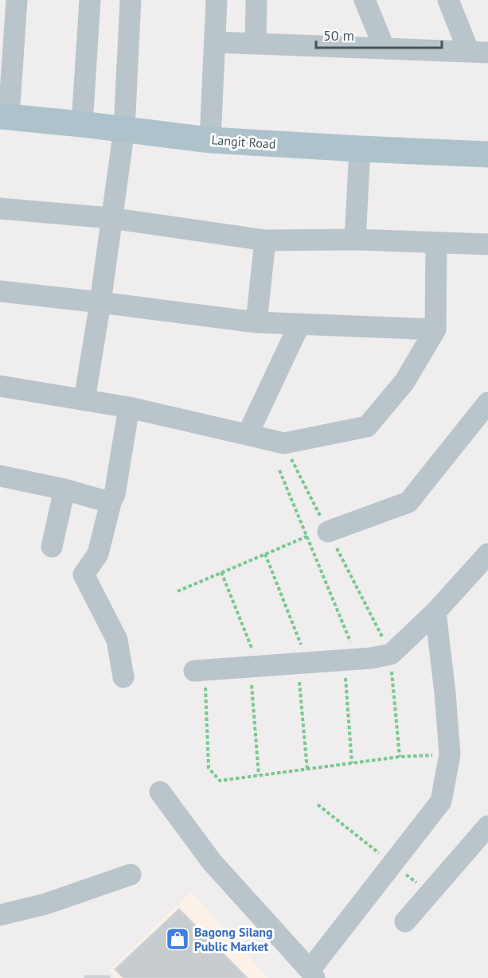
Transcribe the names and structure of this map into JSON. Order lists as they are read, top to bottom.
{
  "streets": {
    "main road": ["Langit Road"]
  },
  "places": {
    "shop": ["Bagong Silang Public Market"]
  },
  "scale_bar": "50 m"
}
